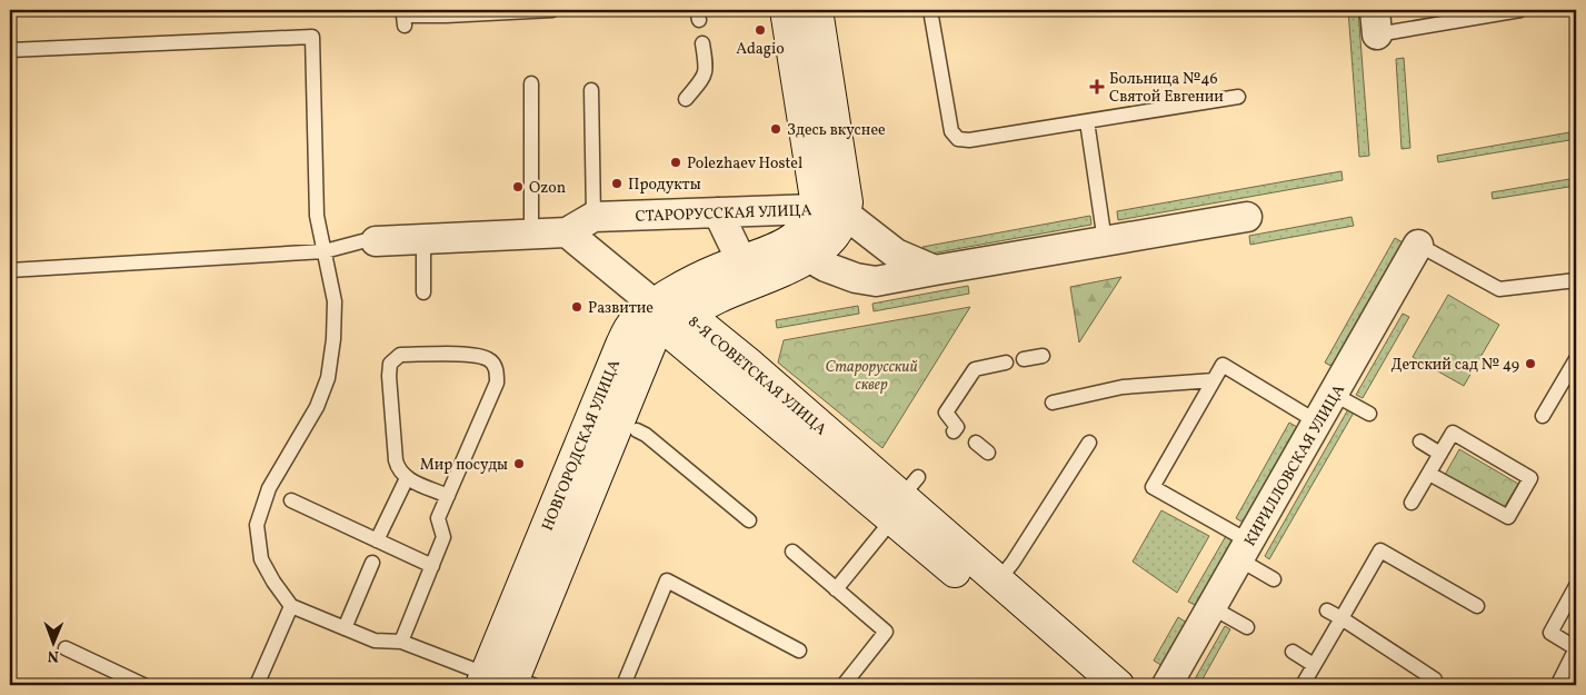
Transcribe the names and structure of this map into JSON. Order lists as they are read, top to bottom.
{
  "streets": {
    "street": [
      "СТАРОРУССКАЯ УЛИЦА",
      "8-Я СОВЕТСКАЯ УЛИЦА",
      "НОВГОРОДСКАЯ УЛИЦА",
      "КИРИЛЛОВСКАЯ УЛИЦА"
    ]
  },
  "crossings": [
    ["СТАРОРУССКАЯ УЛИЦА", "НОВГОРОДСКАЯ УЛИЦА"],
    ["8-Я СОВЕТСКАЯ УЛИЦА", "НОВГОРОДСКАЯ УЛИЦА"]
  ],
  "parks": ["Старорусский сквер"],
  "places": {
    "other": [
      "Adagio",
      "Здесь вкуснее",
      "Polezhaev Hostel",
      "Продукты",
      "Ozon",
      "Развитие",
      "Детский сад № 49",
      "Мир посуды"
    ],
    "health": ["Больница №46 Святой Евгении"]
  },
  "north": "bottom"
}
